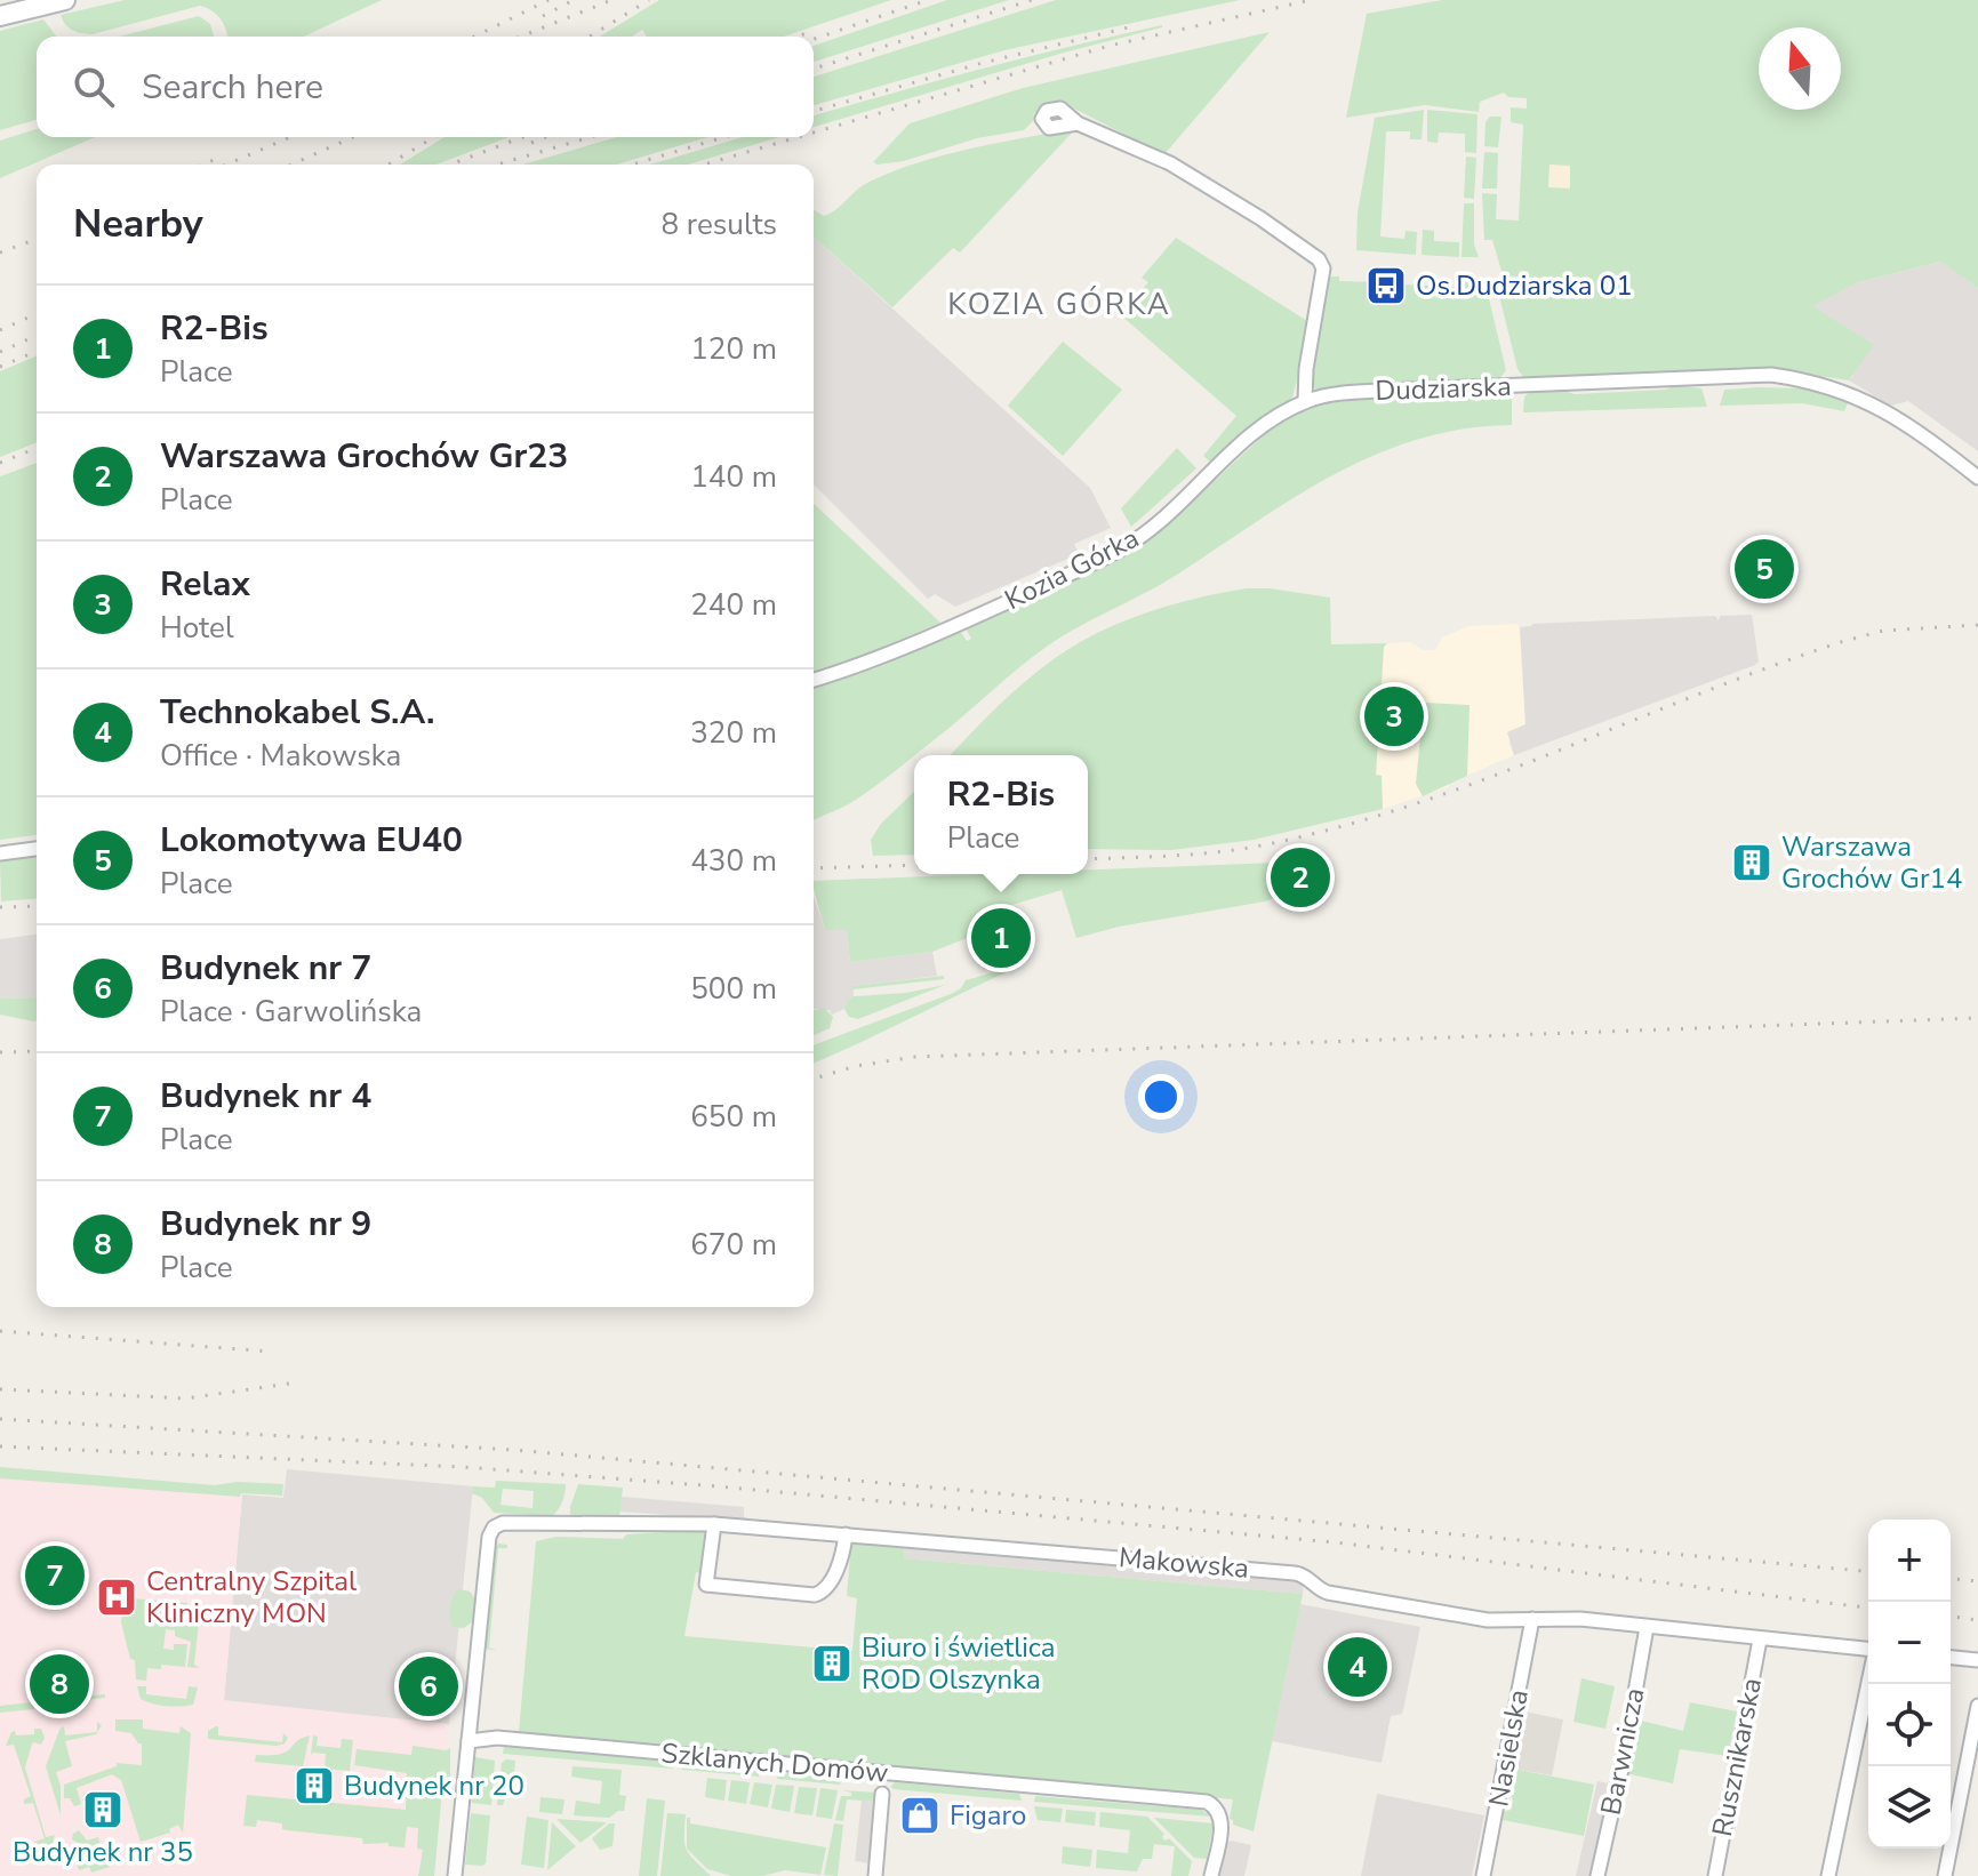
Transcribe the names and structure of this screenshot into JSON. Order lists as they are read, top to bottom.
{
  "streets": {
    "street": [
      "Dudziarska",
      "Kozia Górka",
      "Makowska",
      "Nasielska",
      "Barwnicza",
      "Rusznikarska",
      "Szklanych Domów"
    ]
  },
  "crossings": [
    ["Dudziarska", "Kozia Górka"],
    ["Makowska", "Nasielska"],
    ["Makowska", "Barwnicza"],
    ["Makowska", "Rusznikarska"],
    ["Makowska", "Szklanych Domów"]
  ],
  "districts": ["KOZIA GÓRKA"],
  "places": {
    "bus stop": ["Os.Dudziarska 01"],
    "building": [
      "Warszawa Grochów Gr14",
      "Biuro i świetlica ROD Olszynka",
      "Budynek nr 20",
      "Budynek nr 35"
    ],
    "hospital": ["Centralny Szpital Kliniczny MON"],
    "shop": ["Figaro"]
  },
  "north": "top",
  "page": {
    "search": "Search here",
    "heading": ["Nearby", "8 results"],
    "list": [
      {
        "mark": "1",
        "name": "R2-Bis",
        "note": "Place",
        "value": "120 m"
      },
      {
        "mark": "2",
        "name": "Warszawa Grochów Gr23",
        "note": "Place",
        "value": "140 m"
      },
      {
        "mark": "3",
        "name": "Relax",
        "note": "Hotel",
        "value": "240 m"
      },
      {
        "mark": "4",
        "name": "Technokabel S.A.",
        "note": "Office · Makowska",
        "value": "320 m"
      },
      {
        "mark": "5",
        "name": "Lokomotywa EU40",
        "note": "Place",
        "value": "430 m"
      },
      {
        "mark": "6",
        "name": "Budynek nr 7",
        "note": "Place · Garwolińska",
        "value": "500 m"
      },
      {
        "mark": "7",
        "name": "Budynek nr 4",
        "note": "Place",
        "value": "650 m"
      },
      {
        "mark": "8",
        "name": "Budynek nr 9",
        "note": "Place",
        "value": "670 m"
      }
    ],
    "pins": [
      "5",
      "3",
      "2",
      "1",
      "7",
      "4",
      "8",
      "6"
    ],
    "popup": ["R2-Bis", "Place"],
    "map_buttons": ["+", "−"]
  }
}
